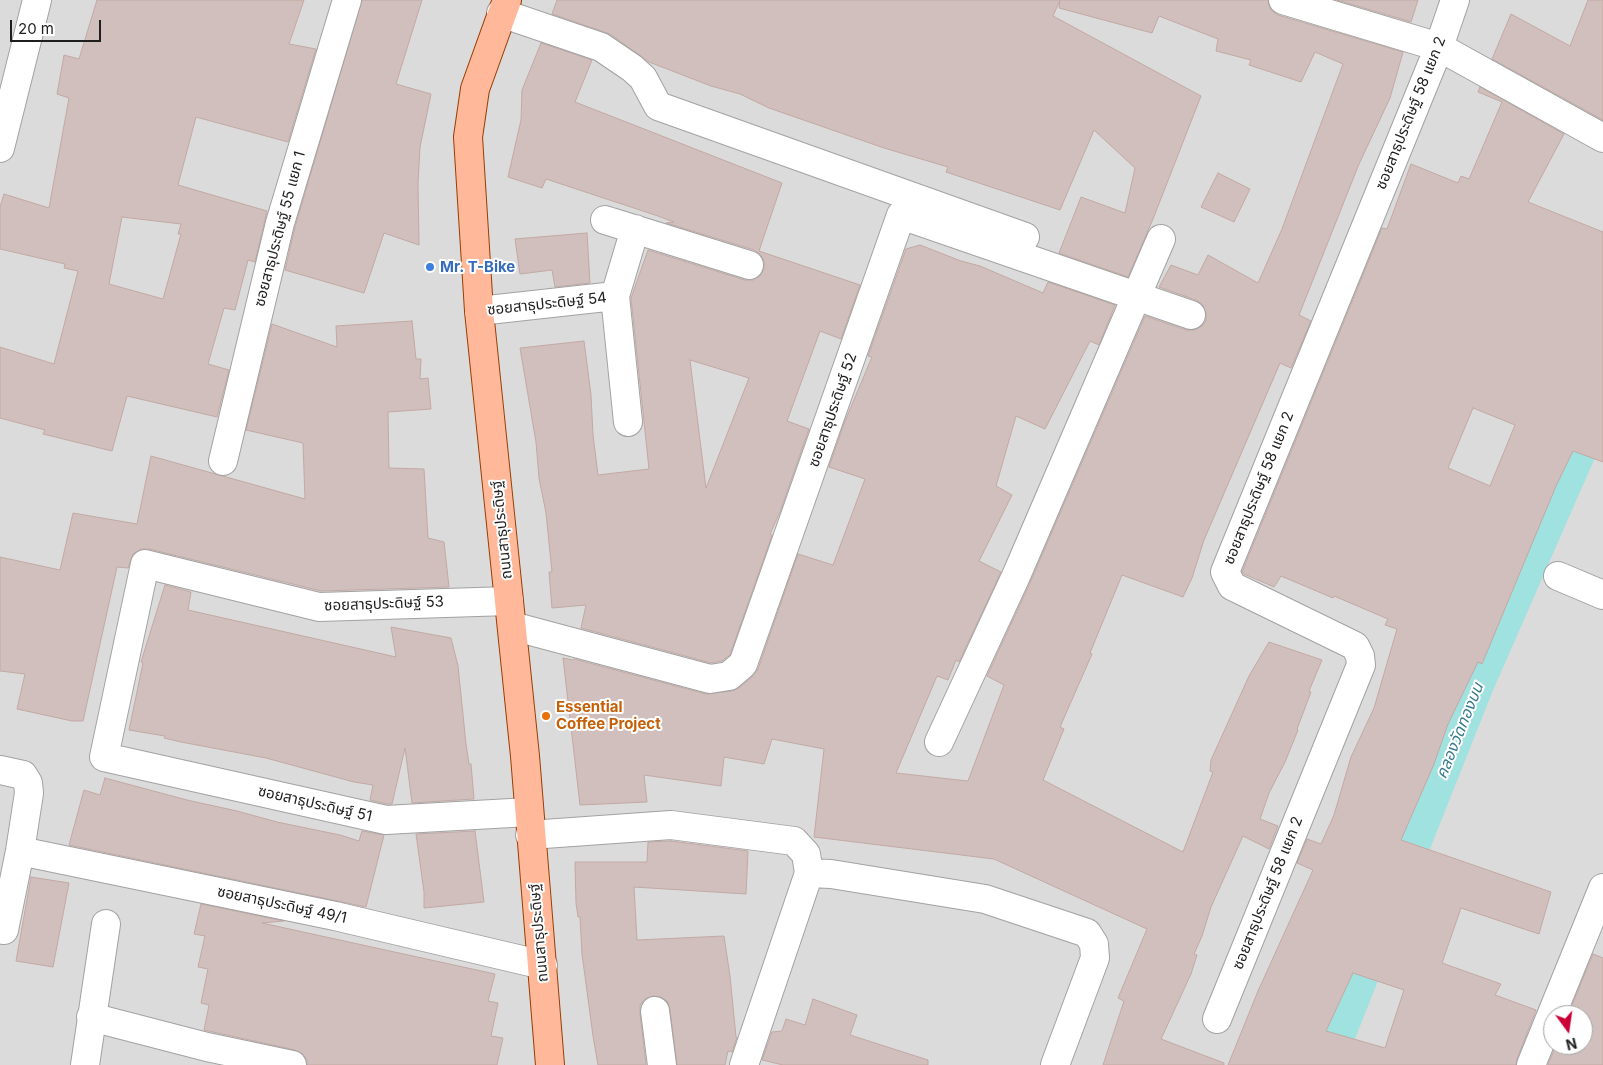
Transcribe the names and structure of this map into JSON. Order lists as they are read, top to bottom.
{
  "streets": {
    "main road": ["ถนนสาธุประดิษฐ์"],
    "street": [
      "ซอยสาธุประดิษฐ์ 58 แยก 2",
      "ซอยสาธุประดิษฐ์ 55 แยก 1",
      "ซอยสาธุประดิษฐ์ 54",
      "ซอยสาธุประดิษฐ์ 52",
      "ซอยสาธุประดิษฐ์ 53",
      "ซอยสาธุประดิษฐ์ 51",
      "ซอยสาธุประดิษฐ์ 49/1"
    ]
  },
  "crossings": [
    ["ซอยสาธุประดิษฐ์ 54", "ถนนสาธุประดิษฐ์"],
    ["ซอยสาธุประดิษฐ์ 52", "ถนนสาธุประดิษฐ์"],
    ["ซอยสาธุประดิษฐ์ 52", "ซอยสาธุประดิษฐ์ 53"],
    ["ถนนสาธุประดิษฐ์", "ซอยสาธุประดิษฐ์ 53"],
    ["ถนนสาธุประดิษฐ์", "ซอยสาธุประดิษฐ์ 51"],
    ["ถนนสาธุประดิษฐ์", "ซอยสาธุประดิษฐ์ 49/1"],
    ["ซอยสาธุประดิษฐ์ 53", "ซอยสาธุประดิษฐ์ 51"]
  ],
  "water": ["คลองวัดทองบน"],
  "places": ["Mr. T-Bike", "Essential Coffee Project"],
  "scale_bar": "20 m",
  "north": "bottom"
}
